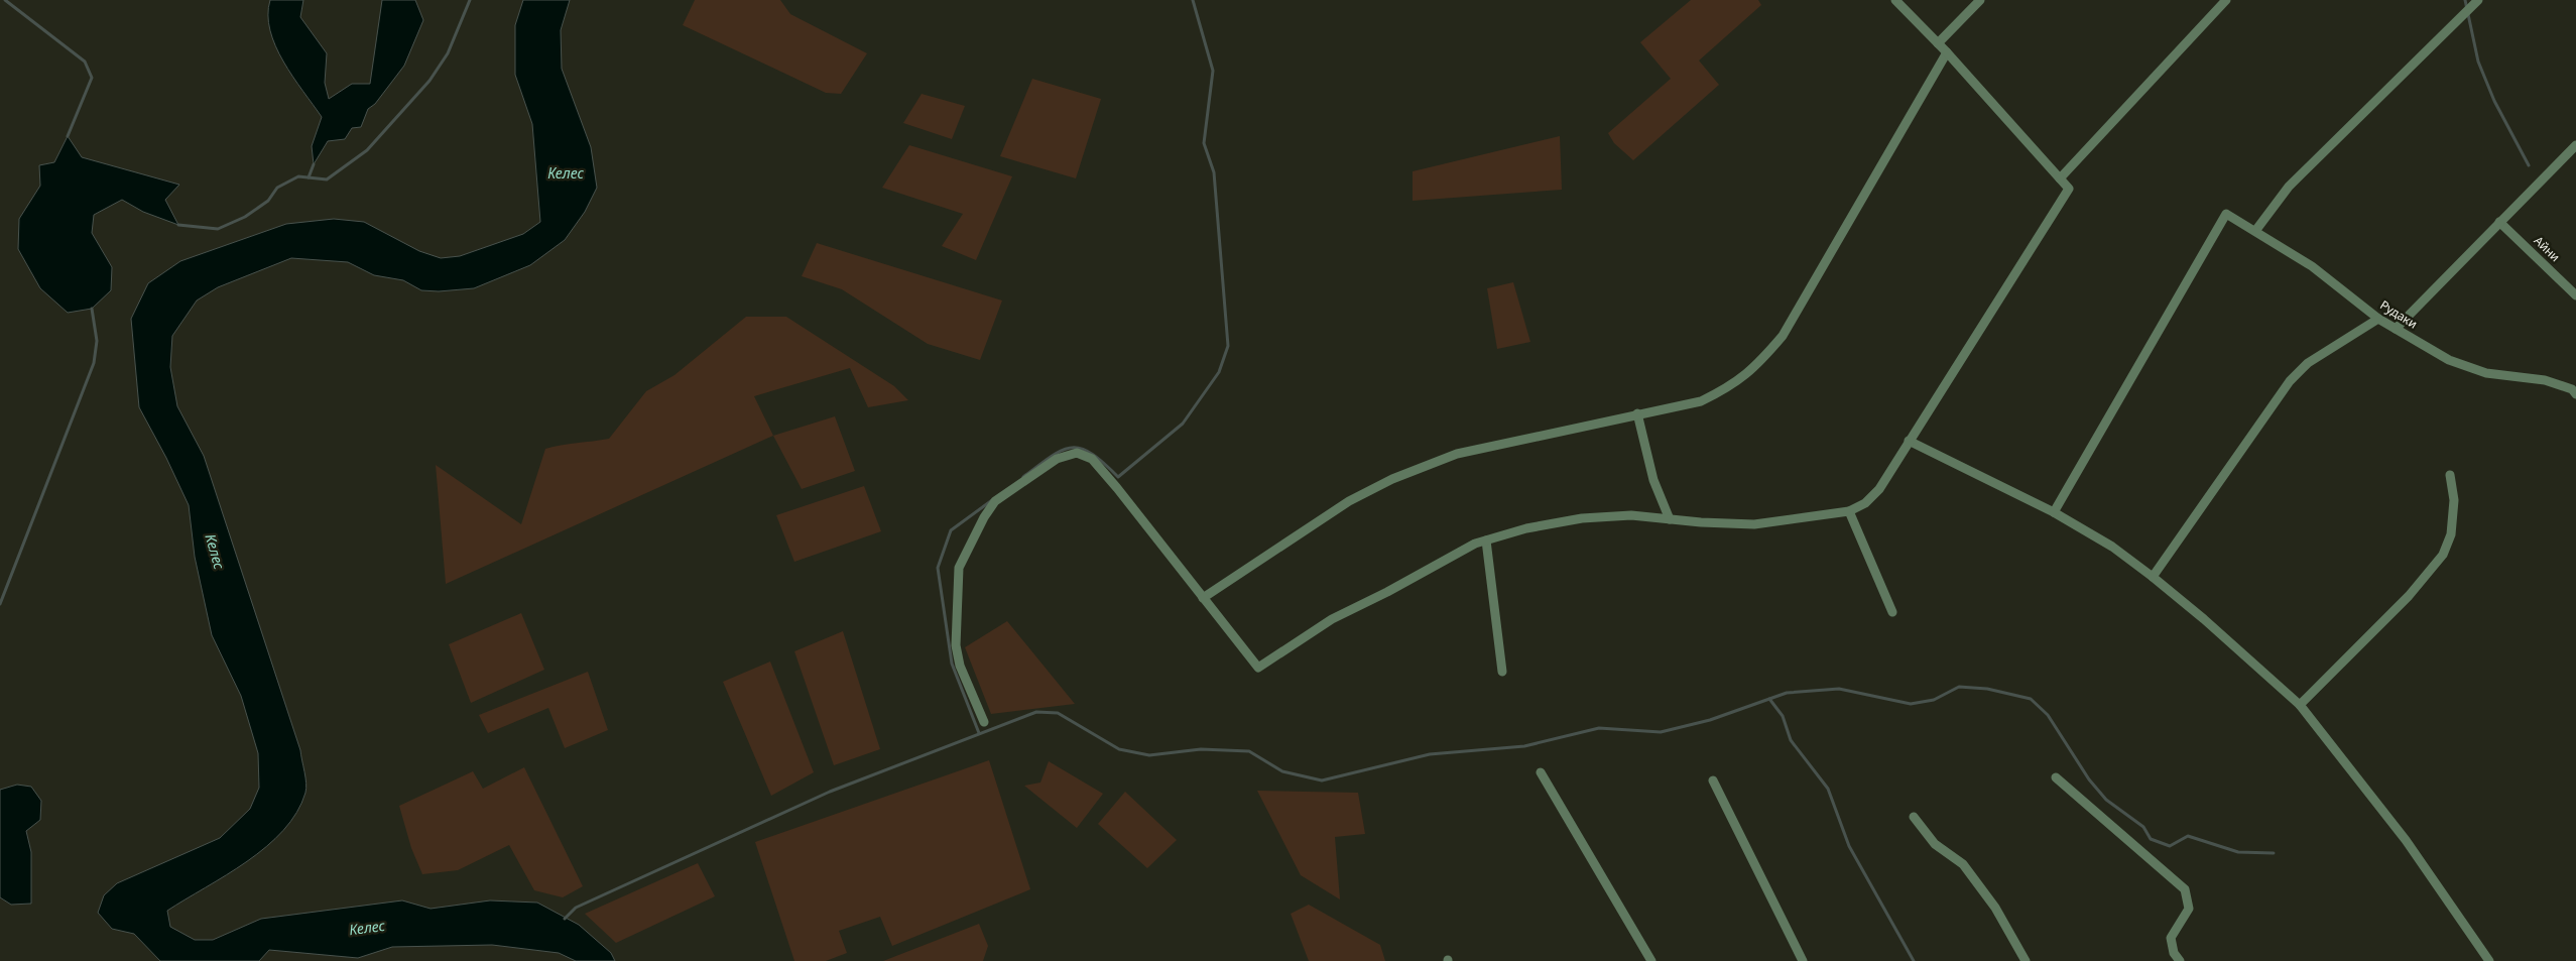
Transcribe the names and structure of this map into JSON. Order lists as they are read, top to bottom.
{
  "streets": {
    "street": ["Айни", "Рудаки"]
  },
  "water": ["Келес"]
}
